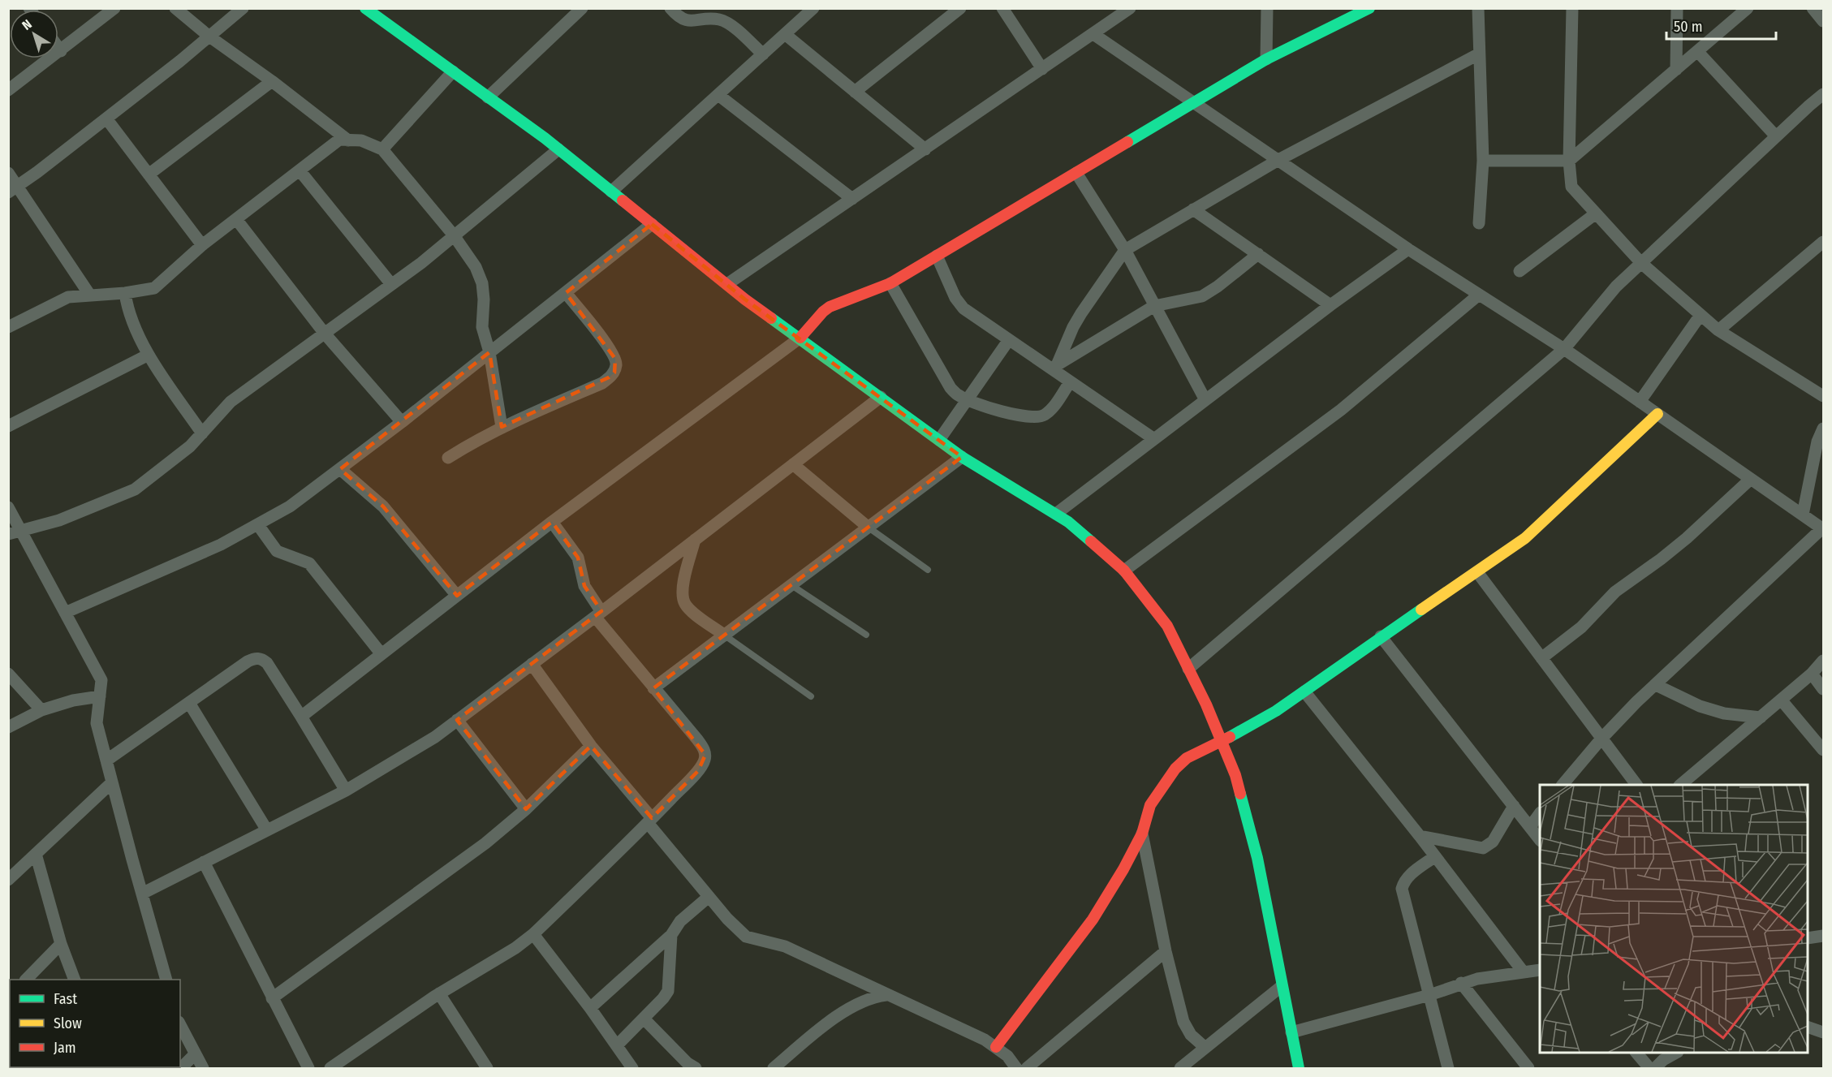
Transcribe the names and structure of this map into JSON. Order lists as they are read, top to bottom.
{
  "legend": ["Fast", "Slow", "Jam"],
  "scale_bar": "50 m",
  "north": "top left"
}
